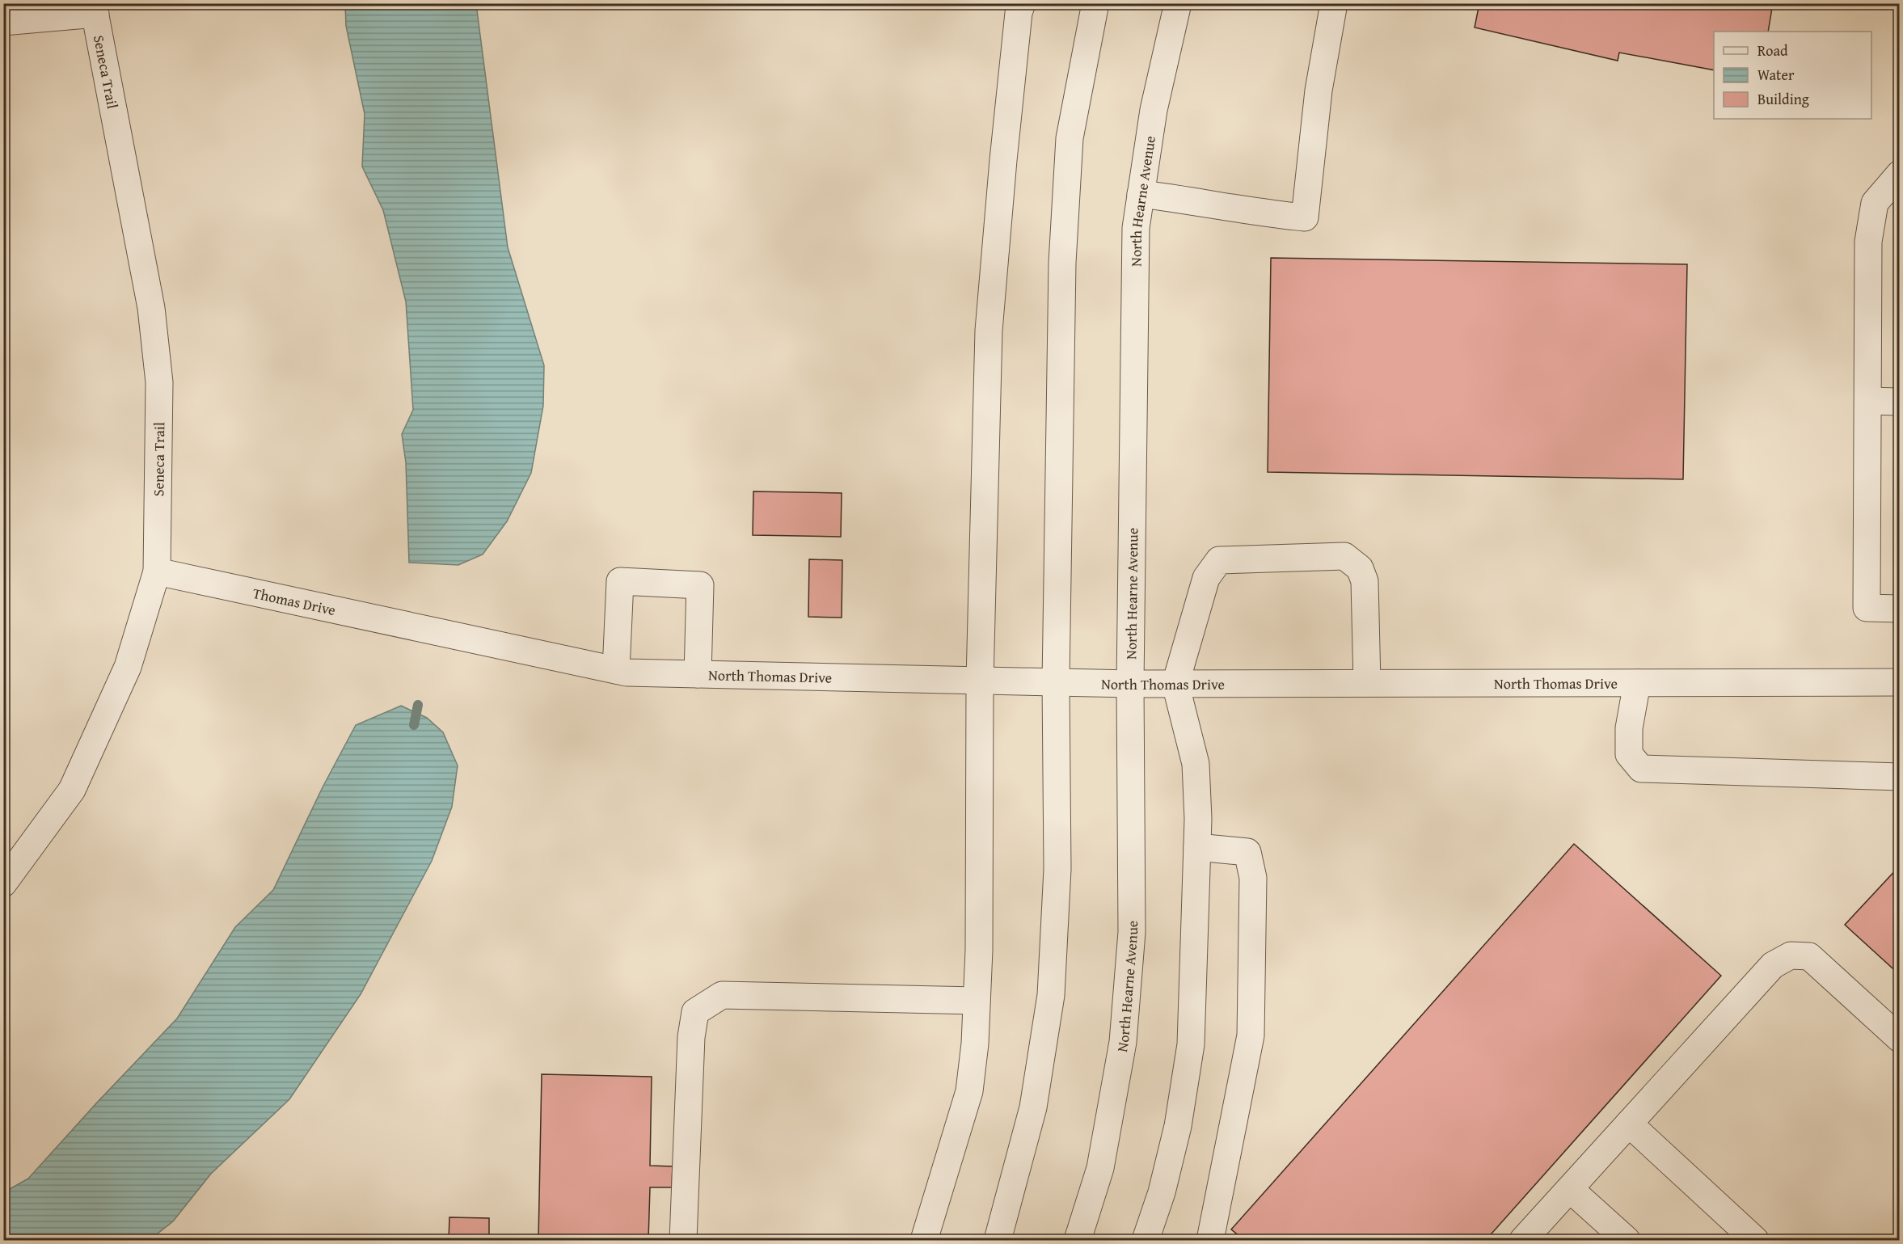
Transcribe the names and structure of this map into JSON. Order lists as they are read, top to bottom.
{
  "streets": {
    "street": [
      "Seneca Trail",
      "North Hearne Avenue",
      "Thomas Drive",
      "North Thomas Drive"
    ]
  },
  "crossings": [
    ["Seneca Trail", "Thomas Drive"],
    ["North Hearne Avenue", "North Thomas Drive"],
    ["Thomas Drive", "North Thomas Drive"]
  ],
  "legend": ["Road", "Water", "Building"]
}
